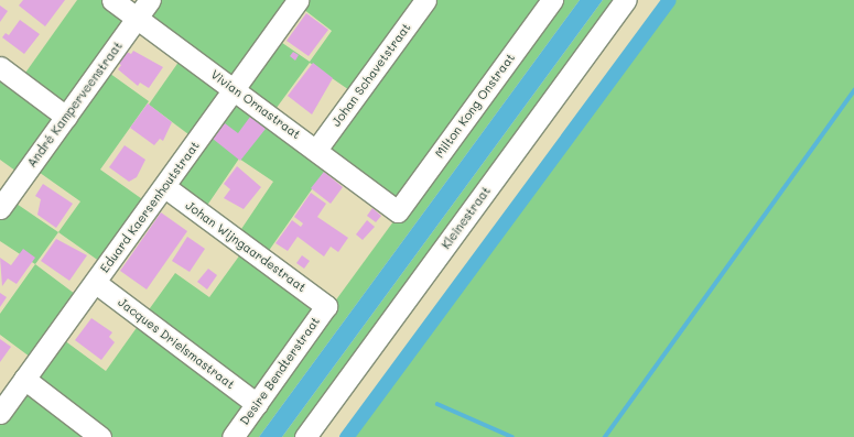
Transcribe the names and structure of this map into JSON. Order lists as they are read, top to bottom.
{
  "streets": {
    "street": [
      "Johan Schavetstraat",
      "André Kamperveenstraat",
      "Vivian Ornastraat",
      "Milton Kong Onstraat",
      "Eduard Kaersenhoutstraat",
      "Kleinestraat",
      "Johan Wijngaardestraat",
      "Jacques Drielsmastraat",
      "Desire Bendterstraat"
    ]
  },
  "crossings": [
    ["Johan Schavetstraat", "Vivian Ornastraat"],
    ["André Kamperveenstraat", "Vivian Ornastraat"],
    ["Vivian Ornastraat", "Milton Kong Onstraat"],
    ["Vivian Ornastraat", "Eduard Kaersenhoutstraat"],
    ["Eduard Kaersenhoutstraat", "Johan Wijngaardestraat"],
    ["Eduard Kaersenhoutstraat", "Jacques Drielsmastraat"],
    ["Johan Wijngaardestraat", "Desire Bendterstraat"],
    ["Jacques Drielsmastraat", "Desire Bendterstraat"]
  ]
}
